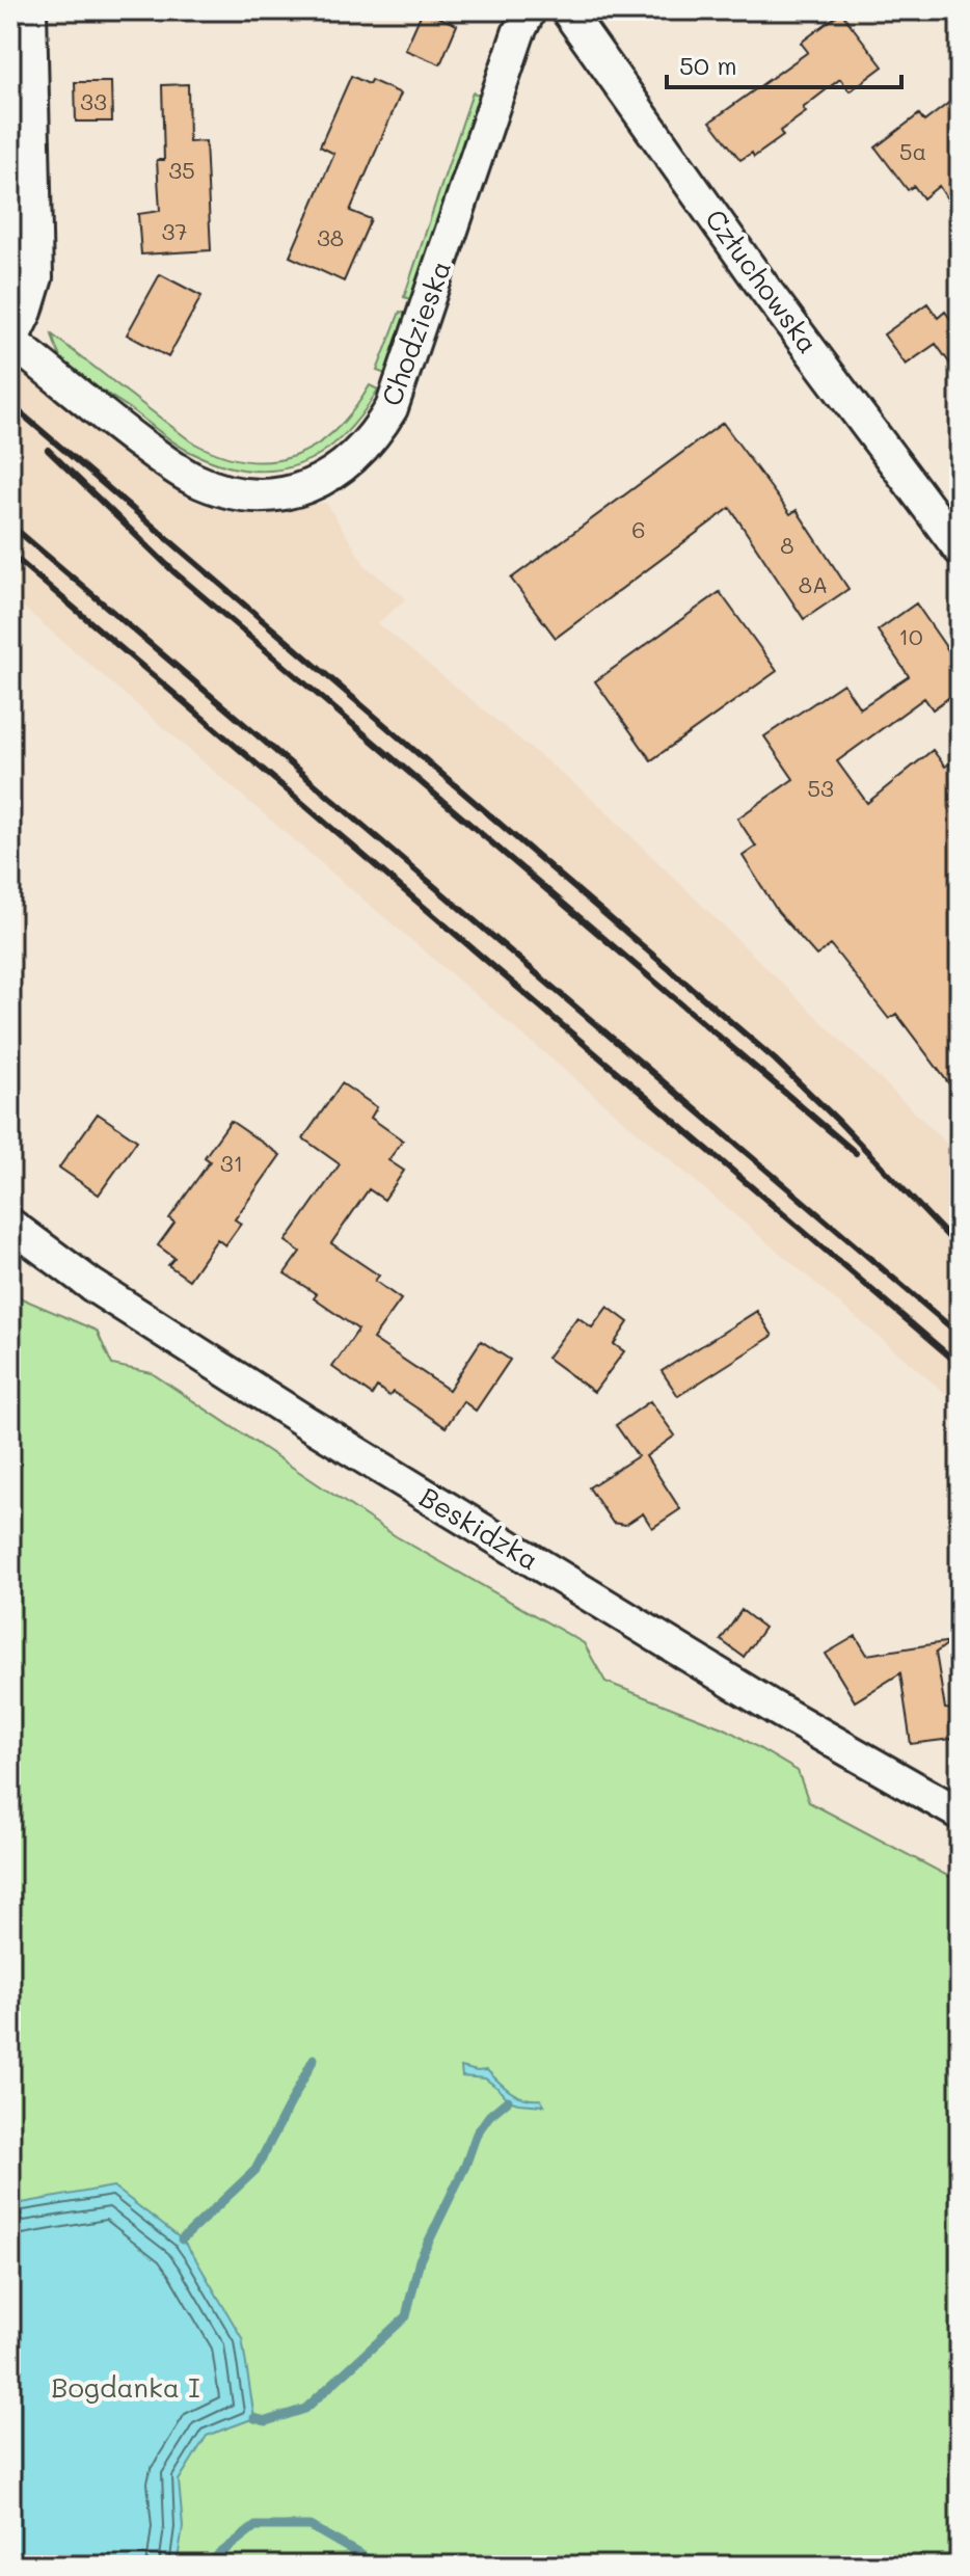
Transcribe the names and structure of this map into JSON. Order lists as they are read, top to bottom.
{
  "streets": {
    "street": ["Człuchowska", "Chodzieska", "Beskidzka"]
  },
  "parks": ["Bogdanka I"],
  "house_numbers": [
    "33",
    "5a",
    "35",
    "37",
    "38",
    "6",
    "8",
    "8A",
    "10",
    "53",
    "31"
  ],
  "scale_bar": "50 m"
}
